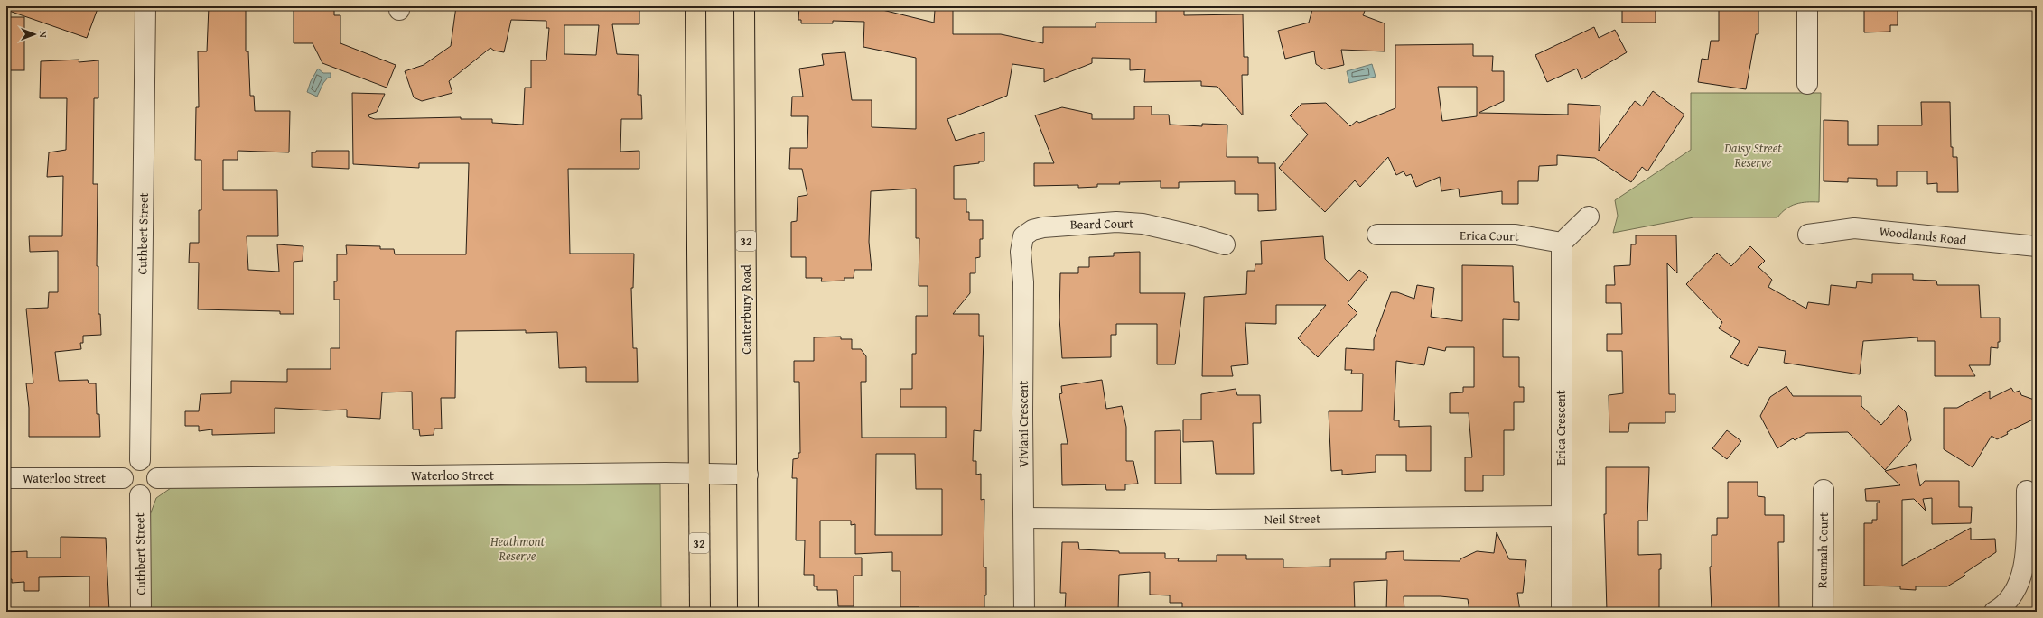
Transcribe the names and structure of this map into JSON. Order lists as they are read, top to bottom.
{
  "streets": {
    "main road": ["32", "Canterbury Road"],
    "street": [
      "Beard Court",
      "Cuthbert Street",
      "Erica Court",
      "Woodlands Road",
      "Viviani Crescent",
      "Erica Crescent",
      "Waterloo Street",
      "Neil Street",
      "Reumah Court"
    ]
  },
  "crossings": [
    ["Beard Court", "Viviani Crescent"],
    ["Cuthbert Street", "Waterloo Street"],
    ["Erica Court", "Erica Crescent"],
    ["32", "Waterloo Street"],
    ["Canterbury Road", "Waterloo Street"],
    ["Viviani Crescent", "Neil Street"],
    ["Erica Crescent", "Neil Street"]
  ],
  "parks": ["Daisy Street Reserve", "Heathmont Reserve"],
  "north": "right"
}
